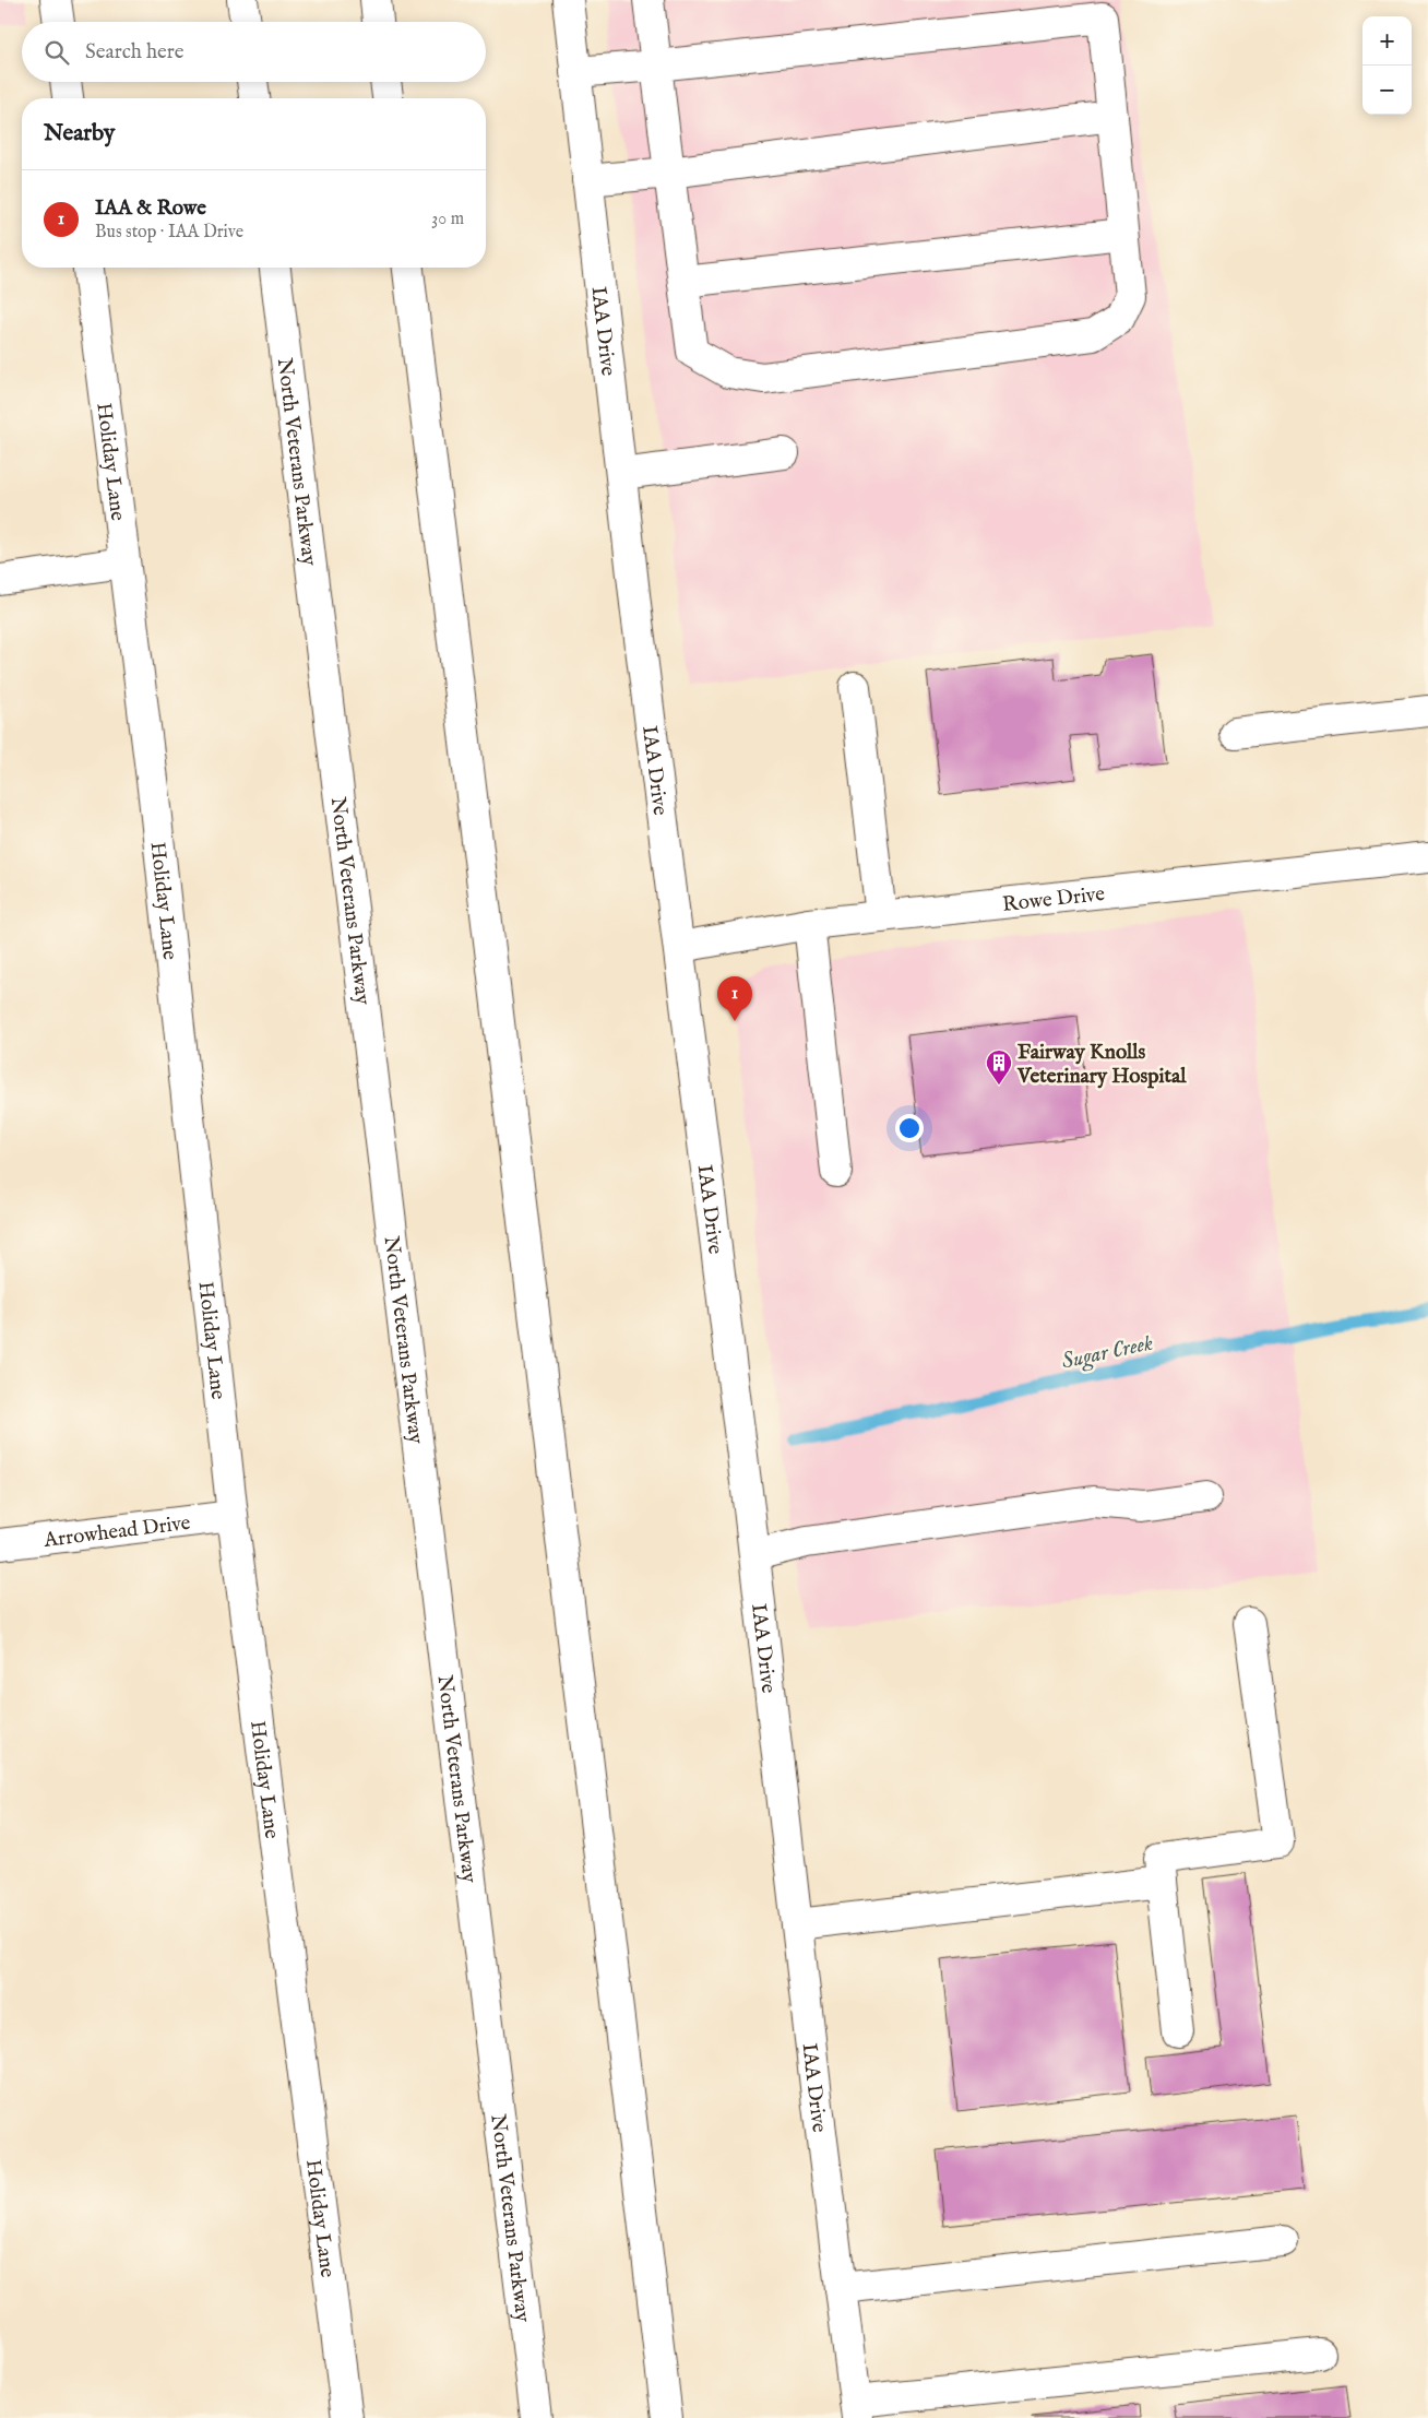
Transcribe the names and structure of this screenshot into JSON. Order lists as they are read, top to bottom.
{
  "streets": {
    "main road": [
      "IAA Drive",
      "Holiday Lane",
      "North Veterans Parkway",
      "Rowe Drive",
      "Arrowhead Drive"
    ]
  },
  "crossings": [
    ["IAA Drive", "Rowe Drive"],
    ["Holiday Lane", "Arrowhead Drive"]
  ],
  "water": ["Sugar Creek"],
  "places": {
    "building": ["Fairway Knolls Veterinary Hospital"]
  },
  "page": {
    "map_buttons": ["+", "−"],
    "search": "Search here",
    "heading": "Nearby",
    "list": [
      {
        "mark": "1",
        "name": "IAA & Rowe",
        "note": "Bus stop · IAA Drive",
        "value": "30 m"
      }
    ],
    "pins": "1"
  }
}
